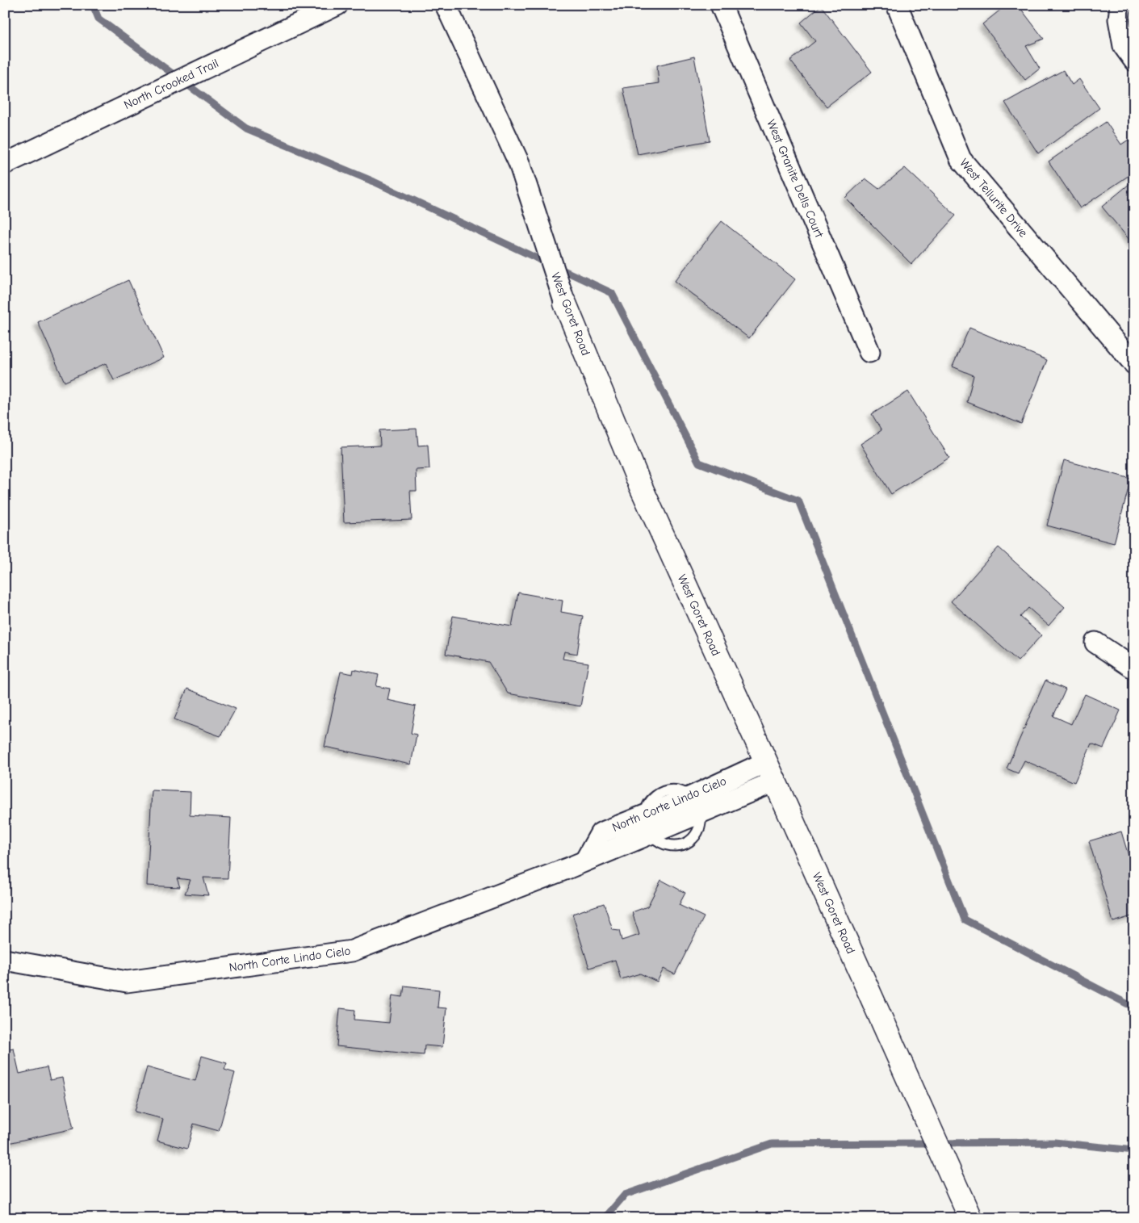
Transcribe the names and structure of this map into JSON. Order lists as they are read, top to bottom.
{
  "streets": {
    "street": [
      "North Crooked Trail",
      "West Granite Dells Court",
      "West Tellurite Drive",
      "West Goret Road",
      "North Corte Lindo Cielo"
    ]
  },
  "crossings": [
    ["West Goret Road", "North Corte Lindo Cielo"]
  ]
}
